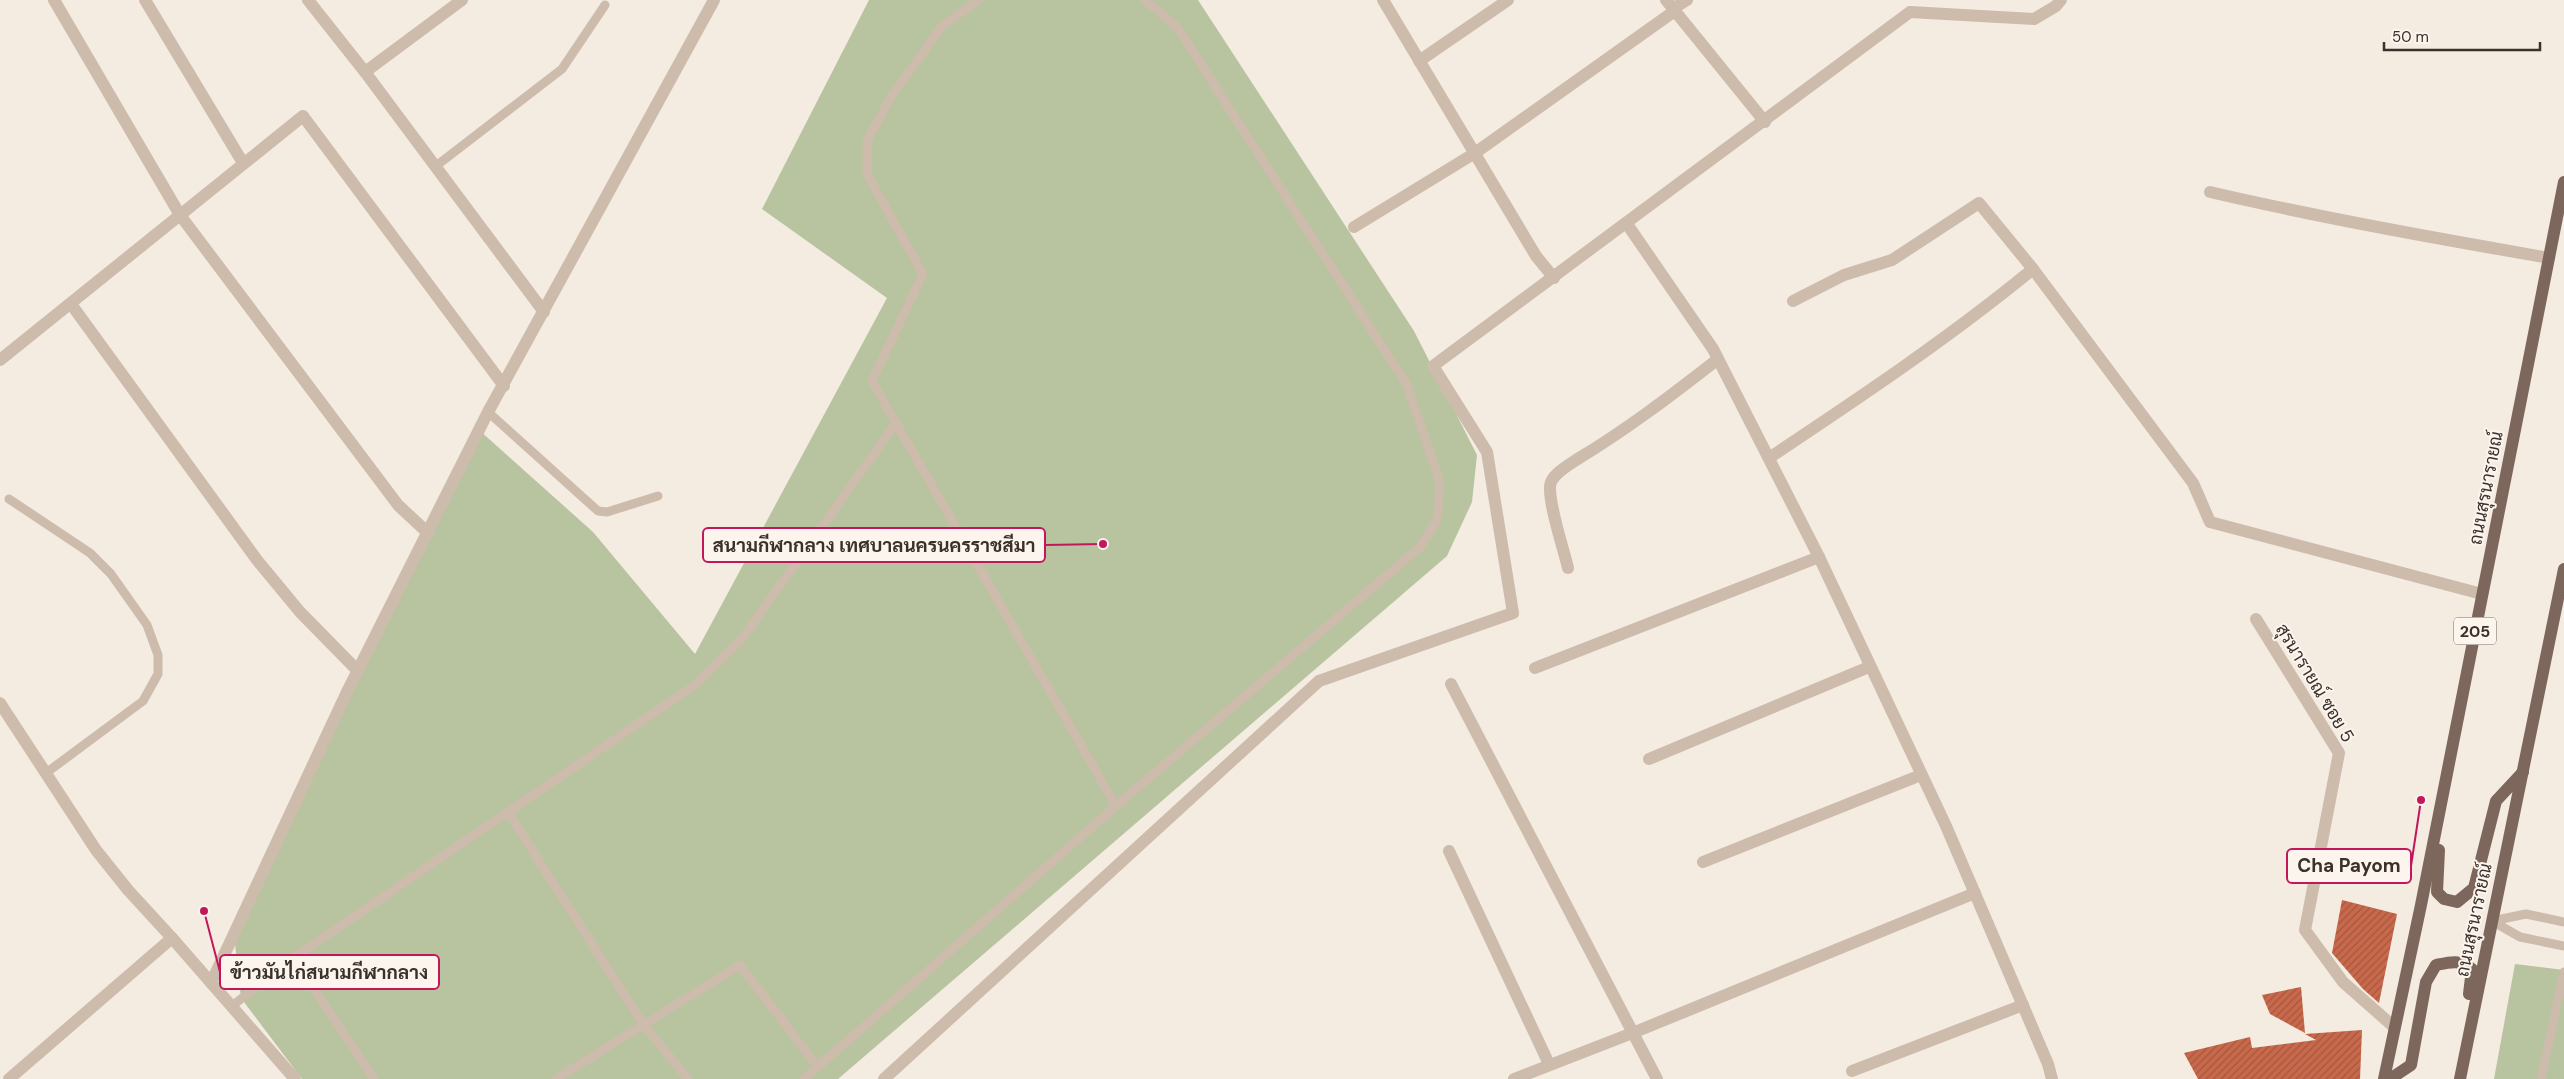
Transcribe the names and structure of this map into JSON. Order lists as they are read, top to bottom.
{
  "streets": {
    "main road": ["ถนนสุรนารายณ์", "205"],
    "street": ["สุรนารายณ์ ซอย 5"]
  },
  "crossings": [
    ["ถนนสุรนารายณ์", "สุรนารายณ์ ซอย 5"]
  ],
  "places": ["สนามกีฬากลาง เทศบาลนครนครราชสีมา", "Cha Payom", "ข้าวมันไก่สนามกีฬากลาง"],
  "scale_bar": "50 m"
}
